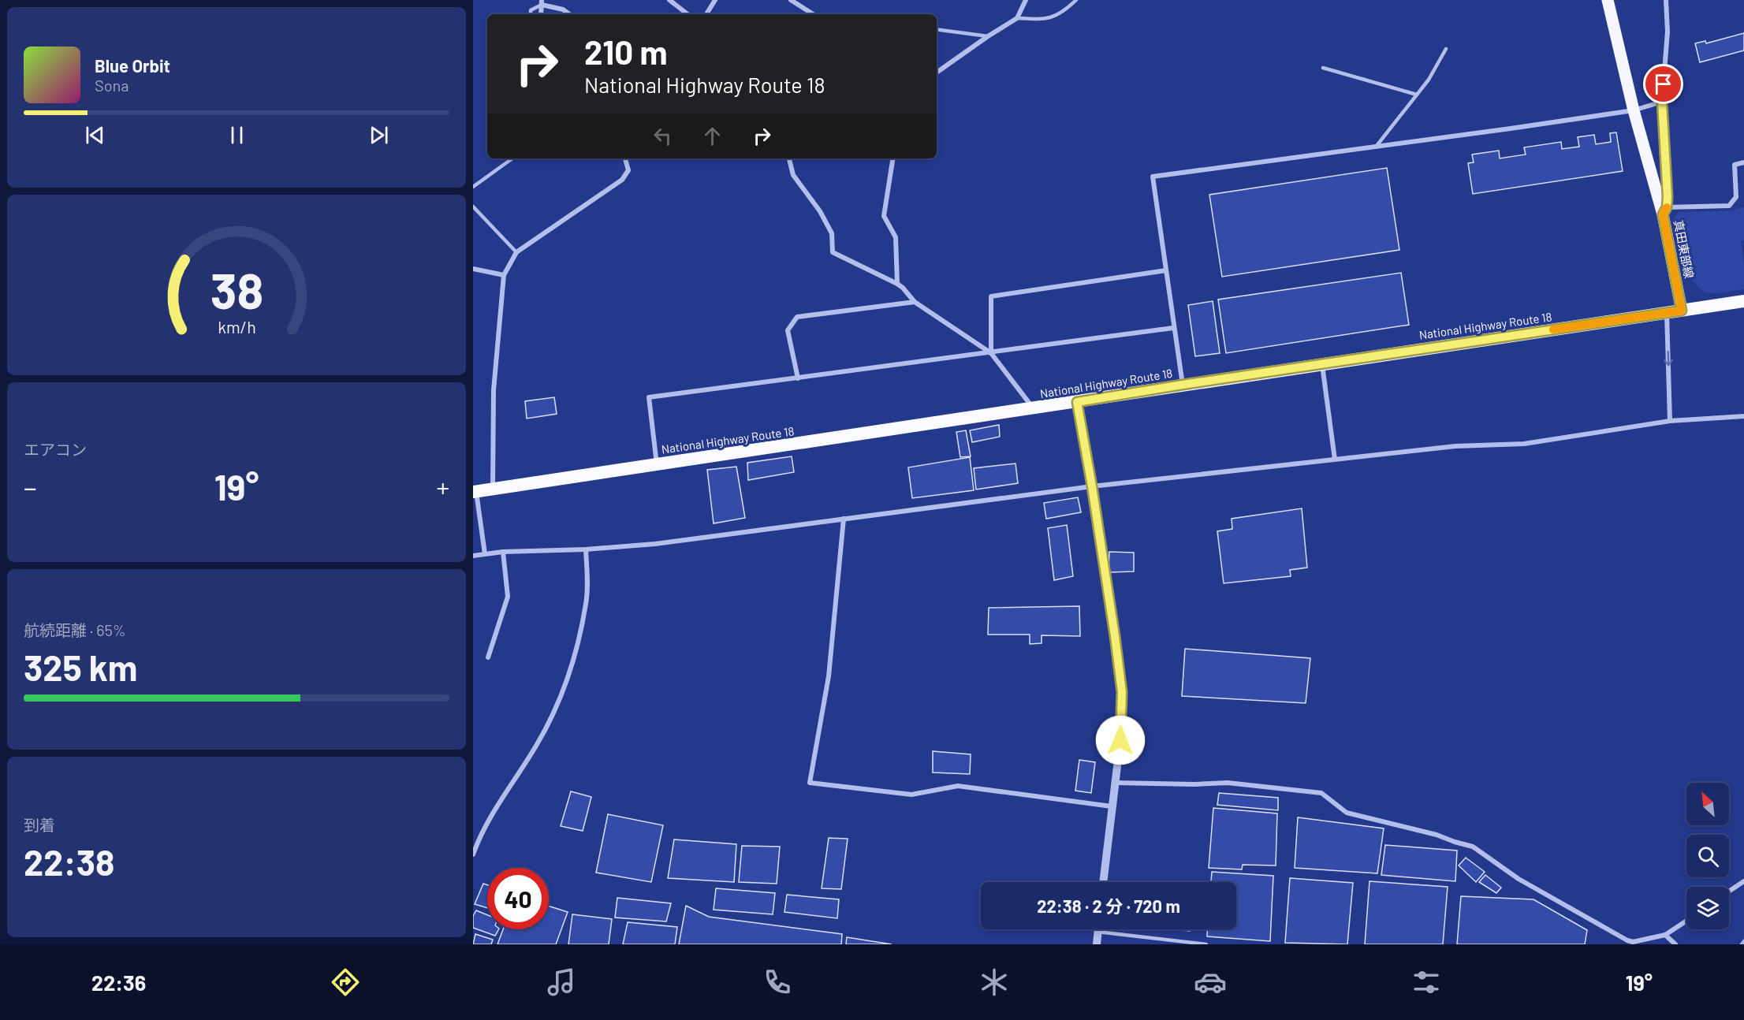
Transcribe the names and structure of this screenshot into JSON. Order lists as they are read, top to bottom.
{
  "streets": {
    "highway": ["National Highway Route 18"],
    "main road": ["真田東部線"]
  },
  "crossings": [
    ["真田東部線", "National Highway Route 18"]
  ],
  "north": "top left",
  "page": {
    "turn": ["210 m", "National Highway Route 18"],
    "song": ["Blue Orbit", "Sona"],
    "tile": [
      "エアコン",
      ["航続距離 · 65%", "325 km"],
      ["到着", "22:38"]
    ],
    "heat": ["−", "19°", "+"],
    "limit": "40",
    "trip": "22:38 · 2 分 · 720 m",
    "tabs": ["22:36", "19°"],
    "gauge": ["38", "km/h"]
  }
}
